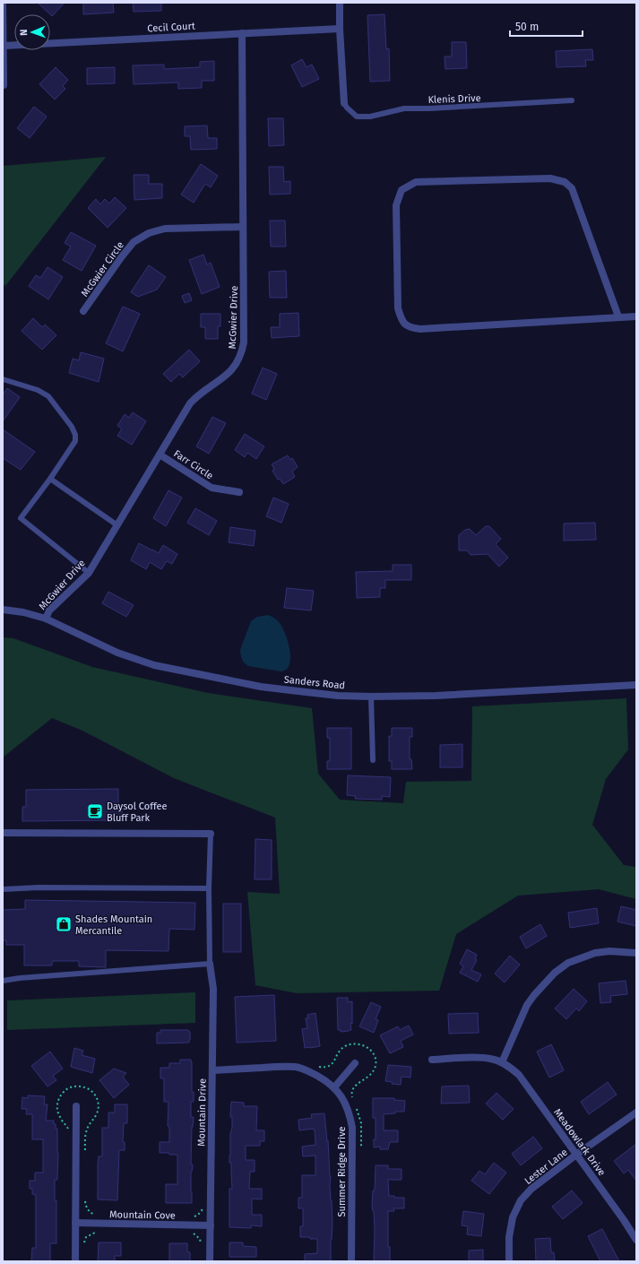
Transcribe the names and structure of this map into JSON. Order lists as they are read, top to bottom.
{
  "streets": {
    "street": [
      "Cecil Court",
      "McGwier Circle",
      "McGwier Drive",
      "Farr Circle",
      "Sanders Road",
      "Mountain Drive",
      "Meadowlark Drive",
      "Lester Lane",
      "Summer Ridge Drive",
      "Mountain Cove"
    ],
    "lane": ["Klenis Drive"]
  },
  "crossings": [
    ["Cecil Court", "McGwier Drive"],
    ["McGwier Circle", "McGwier Drive"],
    ["McGwier Drive", "Farr Circle"],
    ["McGwier Drive", "Sanders Road"],
    ["Mountain Drive", "Summer Ridge Drive"],
    ["Mountain Drive", "Mountain Cove"],
    ["Meadowlark Drive", "Lester Lane"]
  ],
  "places": {
    "cafe": ["Daysol Coffee Bluff Park"],
    "shop": ["Shades Mountain Mercantile"]
  },
  "scale_bar": "50 m",
  "north": "left"
}
